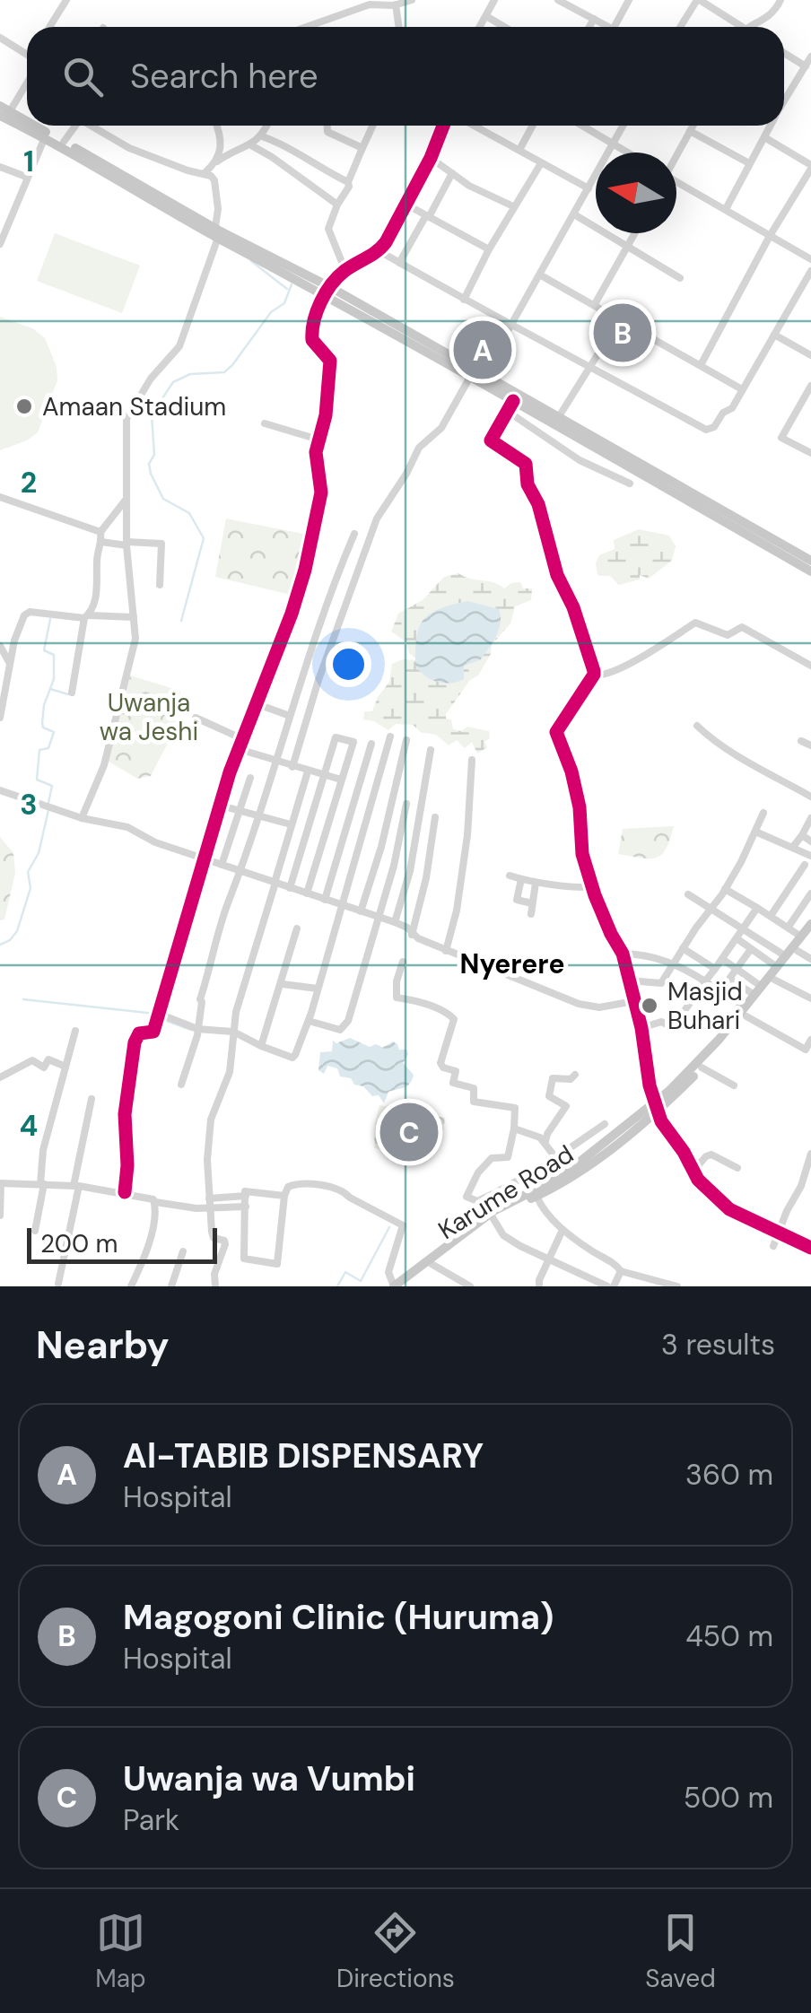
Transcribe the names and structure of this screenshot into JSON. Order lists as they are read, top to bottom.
{
  "streets": {
    "main road": ["Karume Road"]
  },
  "districts": ["Nyerere"],
  "parks": ["Uwanja wa Jeshi"],
  "places": ["Amaan Stadium", "Masjid Buhari"],
  "scale_bar": "200 m",
  "north": "left",
  "page": {
    "search": "Search here",
    "pins": ["B", "A", "C"],
    "scale": "200 m",
    "heading": ["Nearby", "3 results"],
    "list": [
      {
        "mark": "A",
        "name": "Al-TABIB DISPENSARY",
        "note": "Hospital",
        "value": "360 m"
      },
      {
        "mark": "B",
        "name": "Magogoni Clinic (Huruma)",
        "note": "Hospital",
        "value": "450 m"
      },
      {
        "mark": "C",
        "name": "Uwanja wa Vumbi",
        "note": "Park",
        "value": "500 m"
      }
    ],
    "nav": ["Map", "Directions", "Saved"]
  },
  "grid": {
    "rows": [
      "1",
      "2",
      "3",
      "4"
    ]
  }
}
